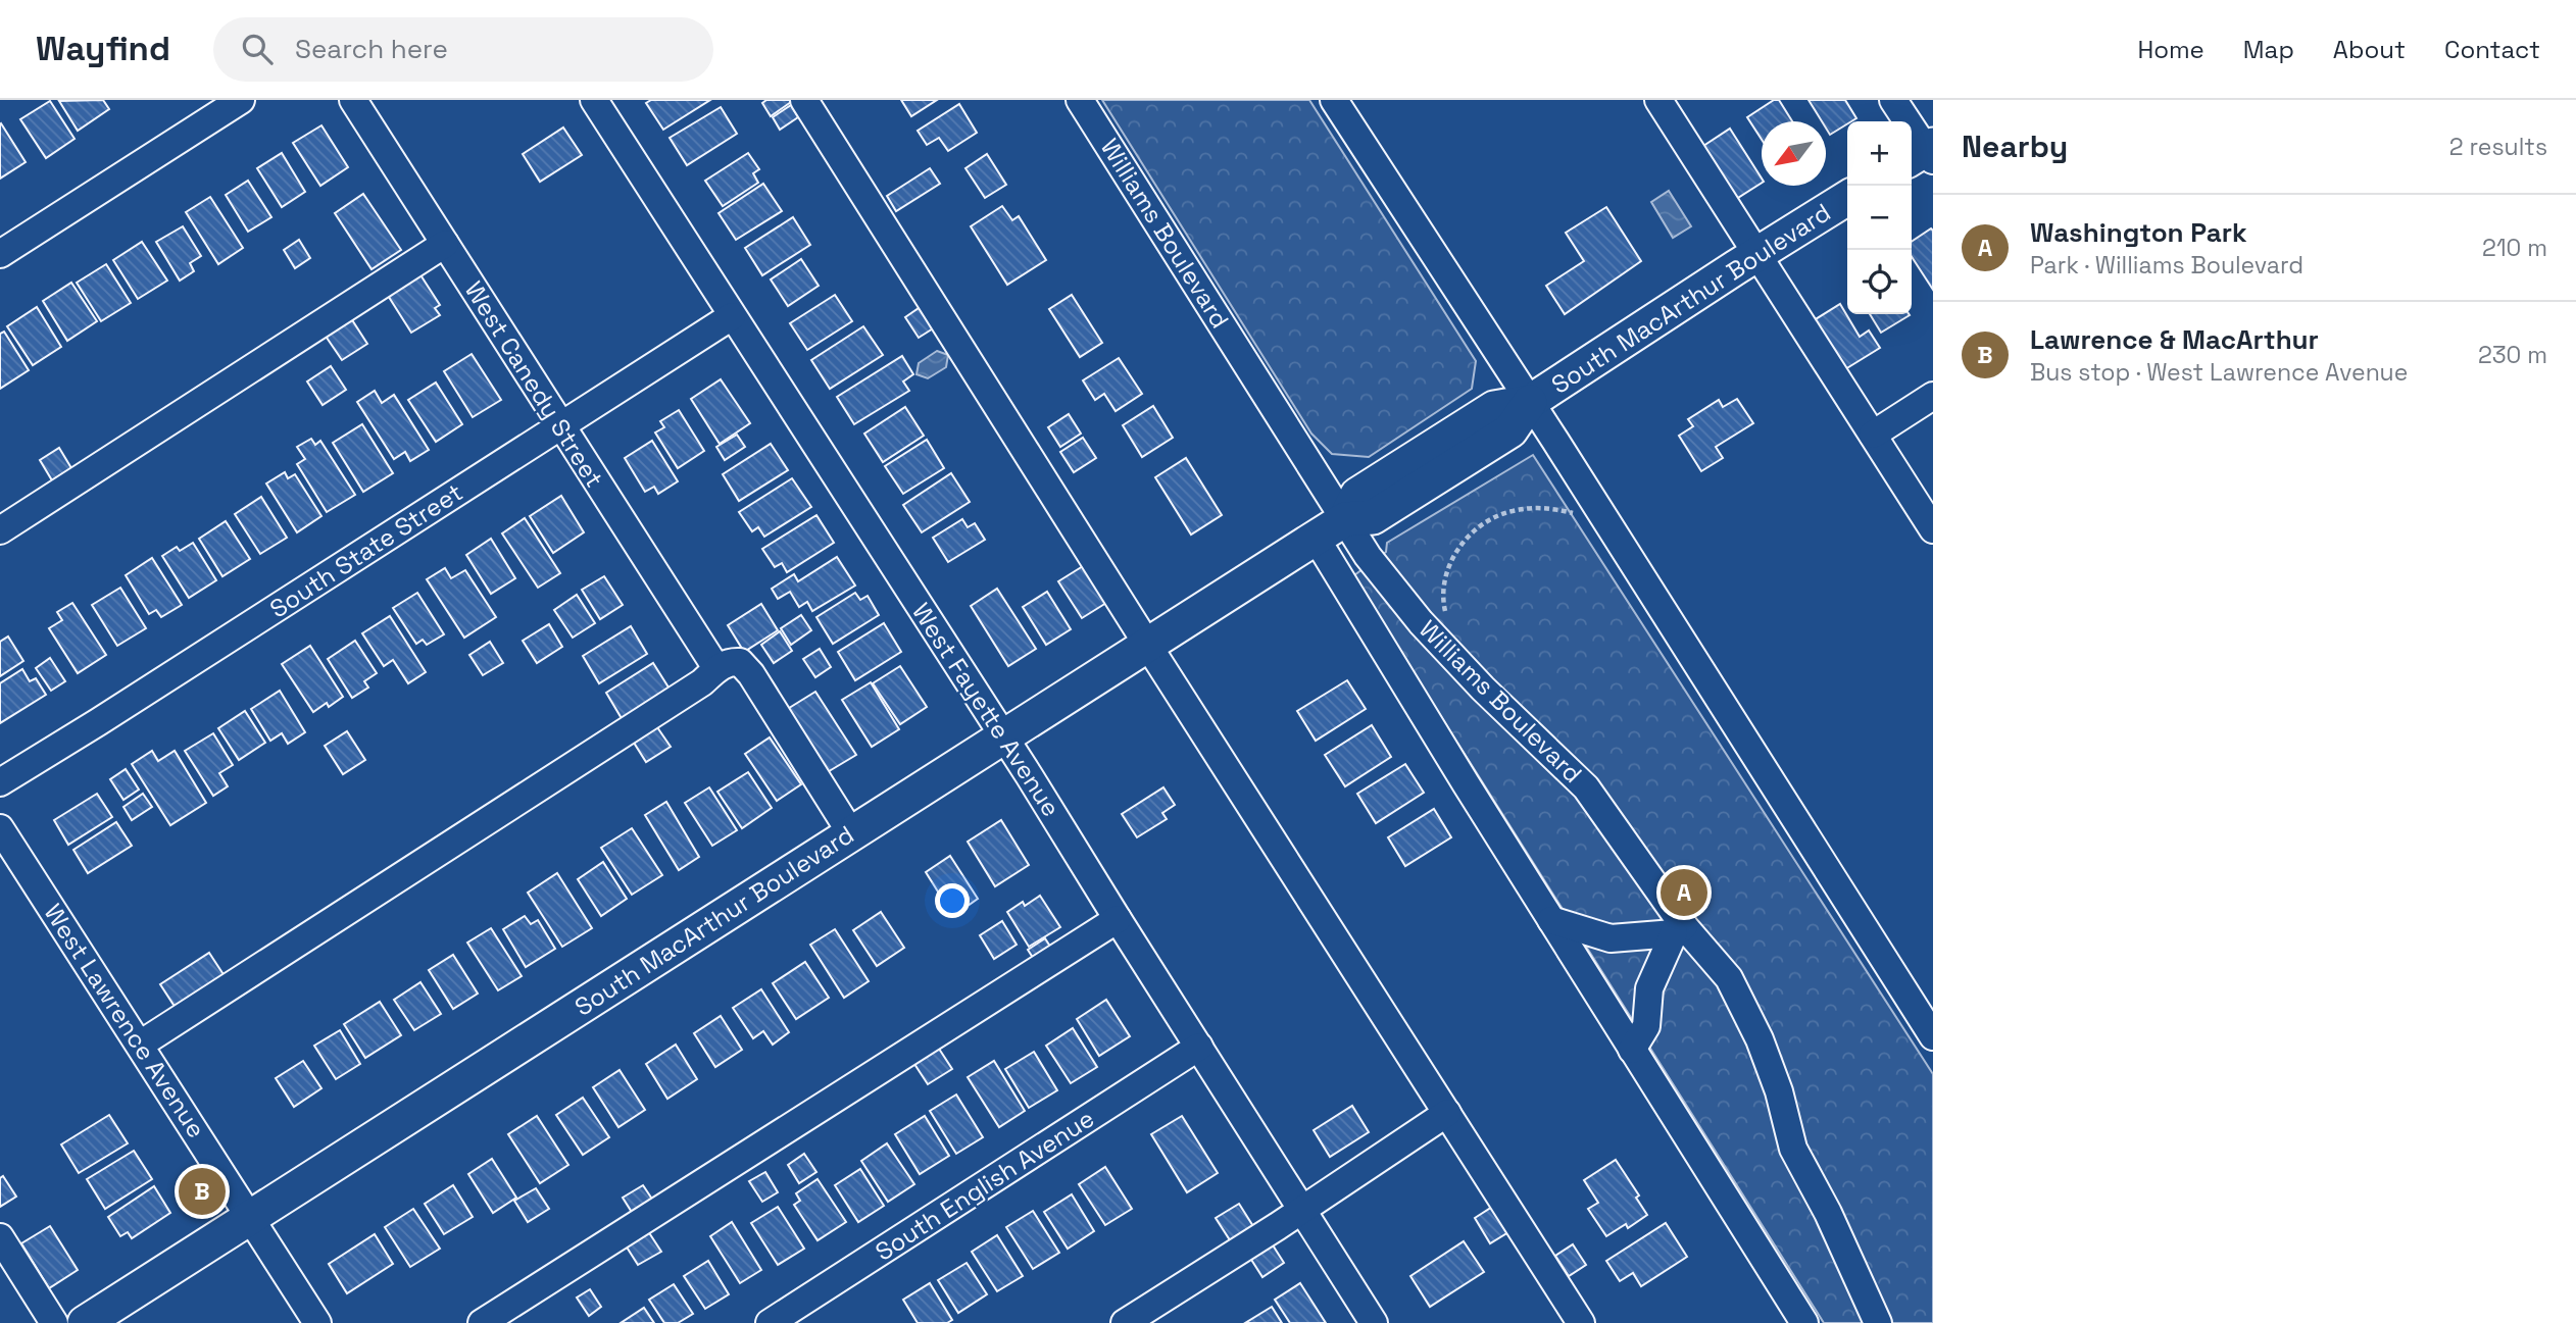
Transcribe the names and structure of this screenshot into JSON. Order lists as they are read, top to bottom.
{
  "streets": {
    "main road": ["South MacArthur Boulevard"],
    "street": [
      "Williams Boulevard",
      "West Canedy Street",
      "South State Street",
      "West Fayette Avenue",
      "West Lawrence Avenue",
      "South English Avenue"
    ]
  },
  "crossings": [
    ["Williams Boulevard", "South MacArthur Boulevard"],
    ["South MacArthur Boulevard", "West Fayette Avenue"],
    ["South MacArthur Boulevard", "West Lawrence Avenue"],
    ["West Canedy Street", "South State Street"],
    ["South State Street", "West Fayette Avenue"],
    ["West Fayette Avenue", "South English Avenue"]
  ],
  "north": "bottom left",
  "page": {
    "header": "Wayfind",
    "search": "Search here",
    "nav": [
      "Home",
      "Map",
      "About",
      "Contact"
    ],
    "heading": ["Nearby", "2 results"],
    "map_buttons": ["+", "−"],
    "list": [
      {
        "mark": "A",
        "name": "Washington Park",
        "note": "Park · Williams Boulevard",
        "value": "210 m"
      },
      {
        "mark": "B",
        "name": "Lawrence & MacArthur",
        "note": "Bus stop · West Lawrence Avenue",
        "value": "230 m"
      }
    ],
    "pins": ["A", "B"]
  }
}
